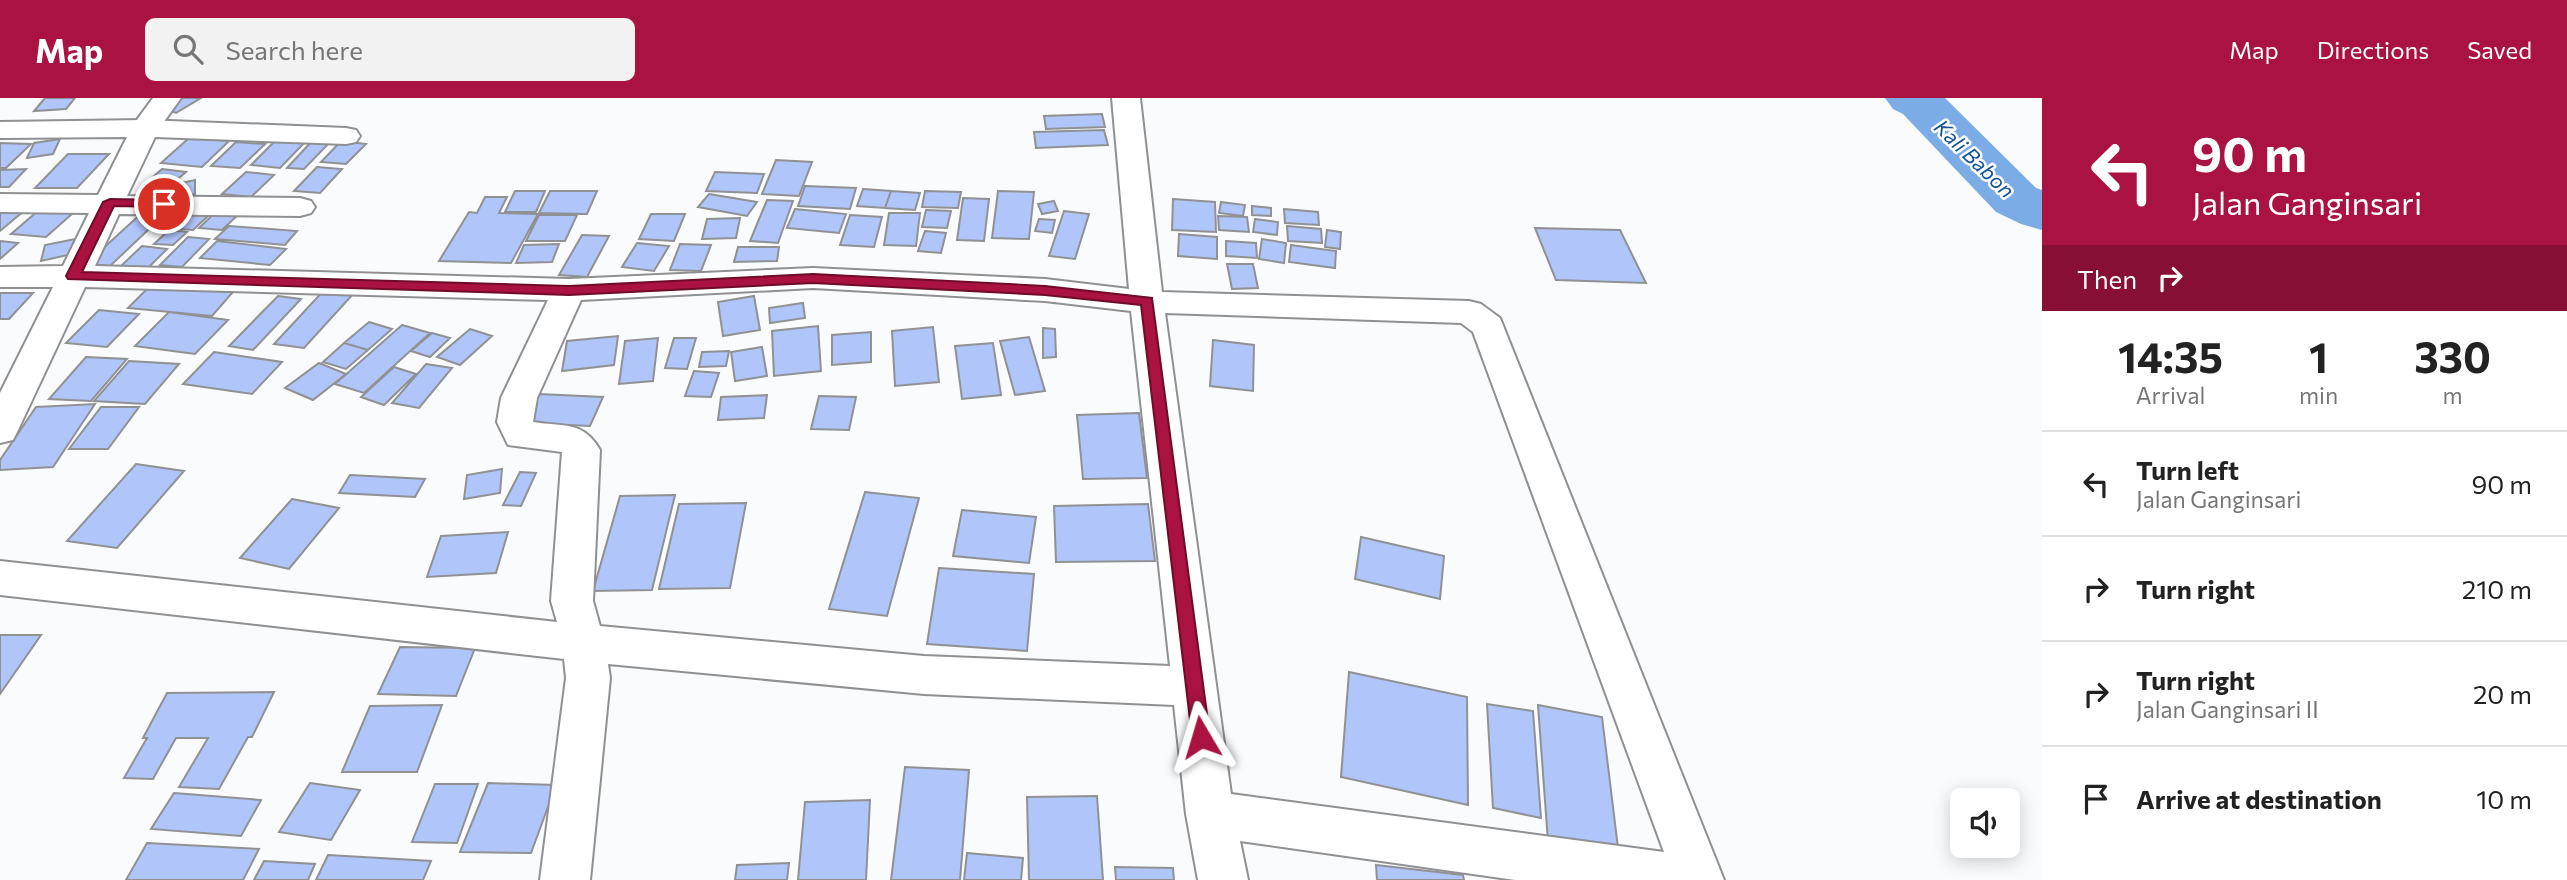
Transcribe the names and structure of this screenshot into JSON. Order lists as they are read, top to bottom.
{
  "water": ["Kali Babon"],
  "page": {
    "header": "Map",
    "search": "Search here",
    "nav": ["Map", "Directions", "Saved"],
    "turn": ["90 m", "Jalan Ganginsari"],
    "then": "Then",
    "eta": [
      "14:35",
      "Arrival",
      "1",
      "min",
      "330",
      "m"
    ],
    "list": [
      {
        "name": "Turn left",
        "note": "Jalan Ganginsari",
        "value": "90 m"
      },
      {
        "name": "Turn right",
        "value": "210 m"
      },
      {
        "name": "Turn right",
        "note": "Jalan Ganginsari II",
        "value": "20 m"
      },
      {
        "name": "Arrive at destination",
        "value": "10 m"
      }
    ]
  }
}
